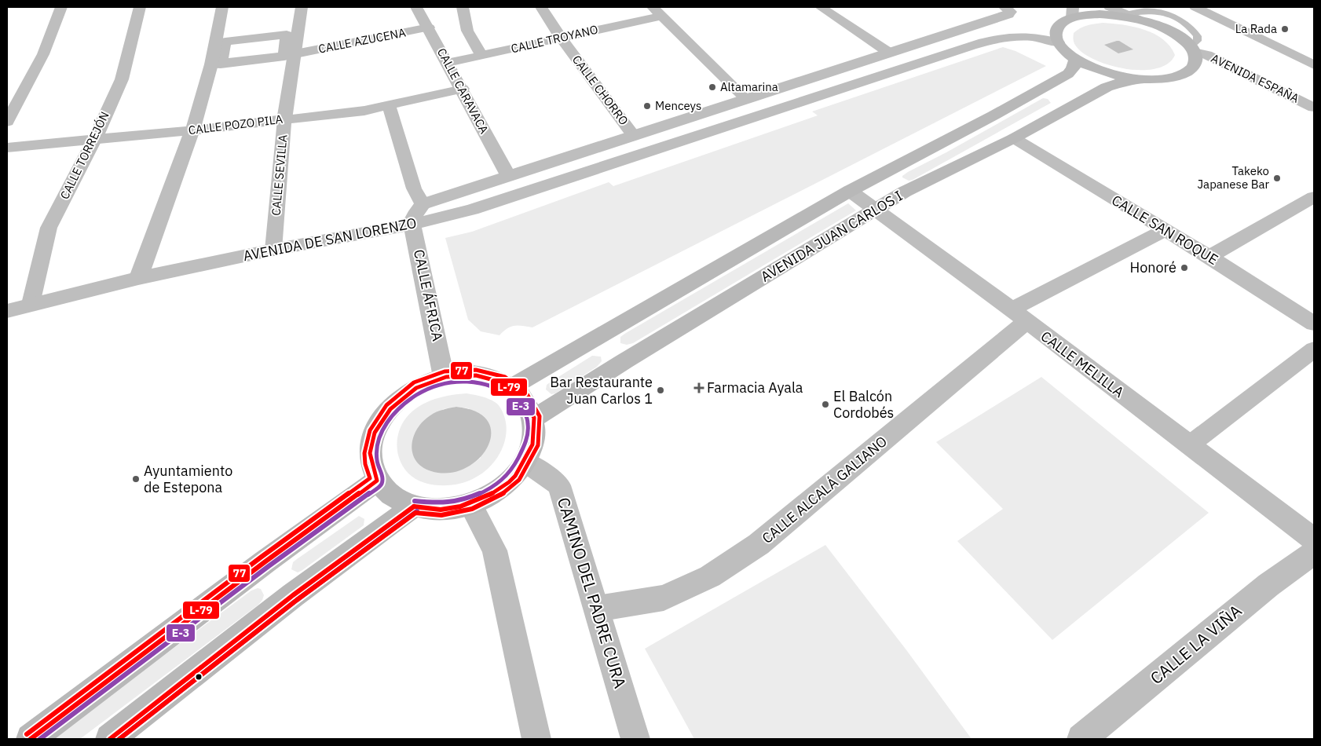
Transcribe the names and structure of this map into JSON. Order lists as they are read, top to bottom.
{
  "streets": {
    "main road": ["AVENIDA JUAN CARLOS I"],
    "street": [
      "CALLE TROYANO",
      "CALLE AZUCENA",
      "AVENIDA ESPAÑA",
      "CALLE CHORRO",
      "CALLE CARAVACA",
      "CALLE POZO PILA",
      "CALLE TORREJÓN",
      "CALLE SEVILLA",
      "CALLE SAN ROQUE",
      "AVENIDA DE SAN LORENZO",
      "CALLE ÁFRICA",
      "CALLE MELILLA",
      "CALLE ALCALÁ GALIANO",
      "CAMINO DEL PADRE CURA",
      "CALLE LA VIÑA"
    ]
  },
  "crossings": [
    ["CALLE TROYANO", "CALLE CHORRO"],
    ["CALLE TROYANO", "CALLE CARAVACA"],
    ["CALLE AZUCENA", "CALLE CARAVACA"],
    ["CALLE AZUCENA", "CALLE SEVILLA"],
    ["CALLE CHORRO", "AVENIDA DE SAN LORENZO"],
    ["CALLE CARAVACA", "CALLE POZO PILA"],
    ["CALLE CARAVACA", "AVENIDA DE SAN LORENZO"],
    ["CALLE POZO PILA", "CALLE TORREJÓN"],
    ["CALLE POZO PILA", "CALLE SEVILLA"],
    ["CALLE TORREJÓN", "AVENIDA DE SAN LORENZO"],
    ["CALLE SEVILLA", "AVENIDA DE SAN LORENZO"],
    ["CALLE SAN ROQUE", "AVENIDA JUAN CARLOS I"],
    ["CALLE SAN ROQUE", "CALLE ALCALÁ GALIANO"],
    ["AVENIDA JUAN CARLOS I", "CALLE MELILLA"],
    ["AVENIDA DE SAN LORENZO", "CALLE ÁFRICA"],
    ["CALLE MELILLA", "CALLE ALCALÁ GALIANO"],
    ["CALLE ALCALÁ GALIANO", "CAMINO DEL PADRE CURA"]
  ],
  "places": {
    "other": [
      "La Rada",
      "Altamarina",
      "Menceys",
      "Takeko Japanese Bar",
      "Honoré",
      "Bar Restaurante Juan Carlos 1",
      "El Balcón Cordobés",
      "Ayuntamiento de Estepona"
    ],
    "health": ["Farmacia Ayala"]
  },
  "lines": ["transit line 77", "transit line L-79", "transit line E-3"]
}
